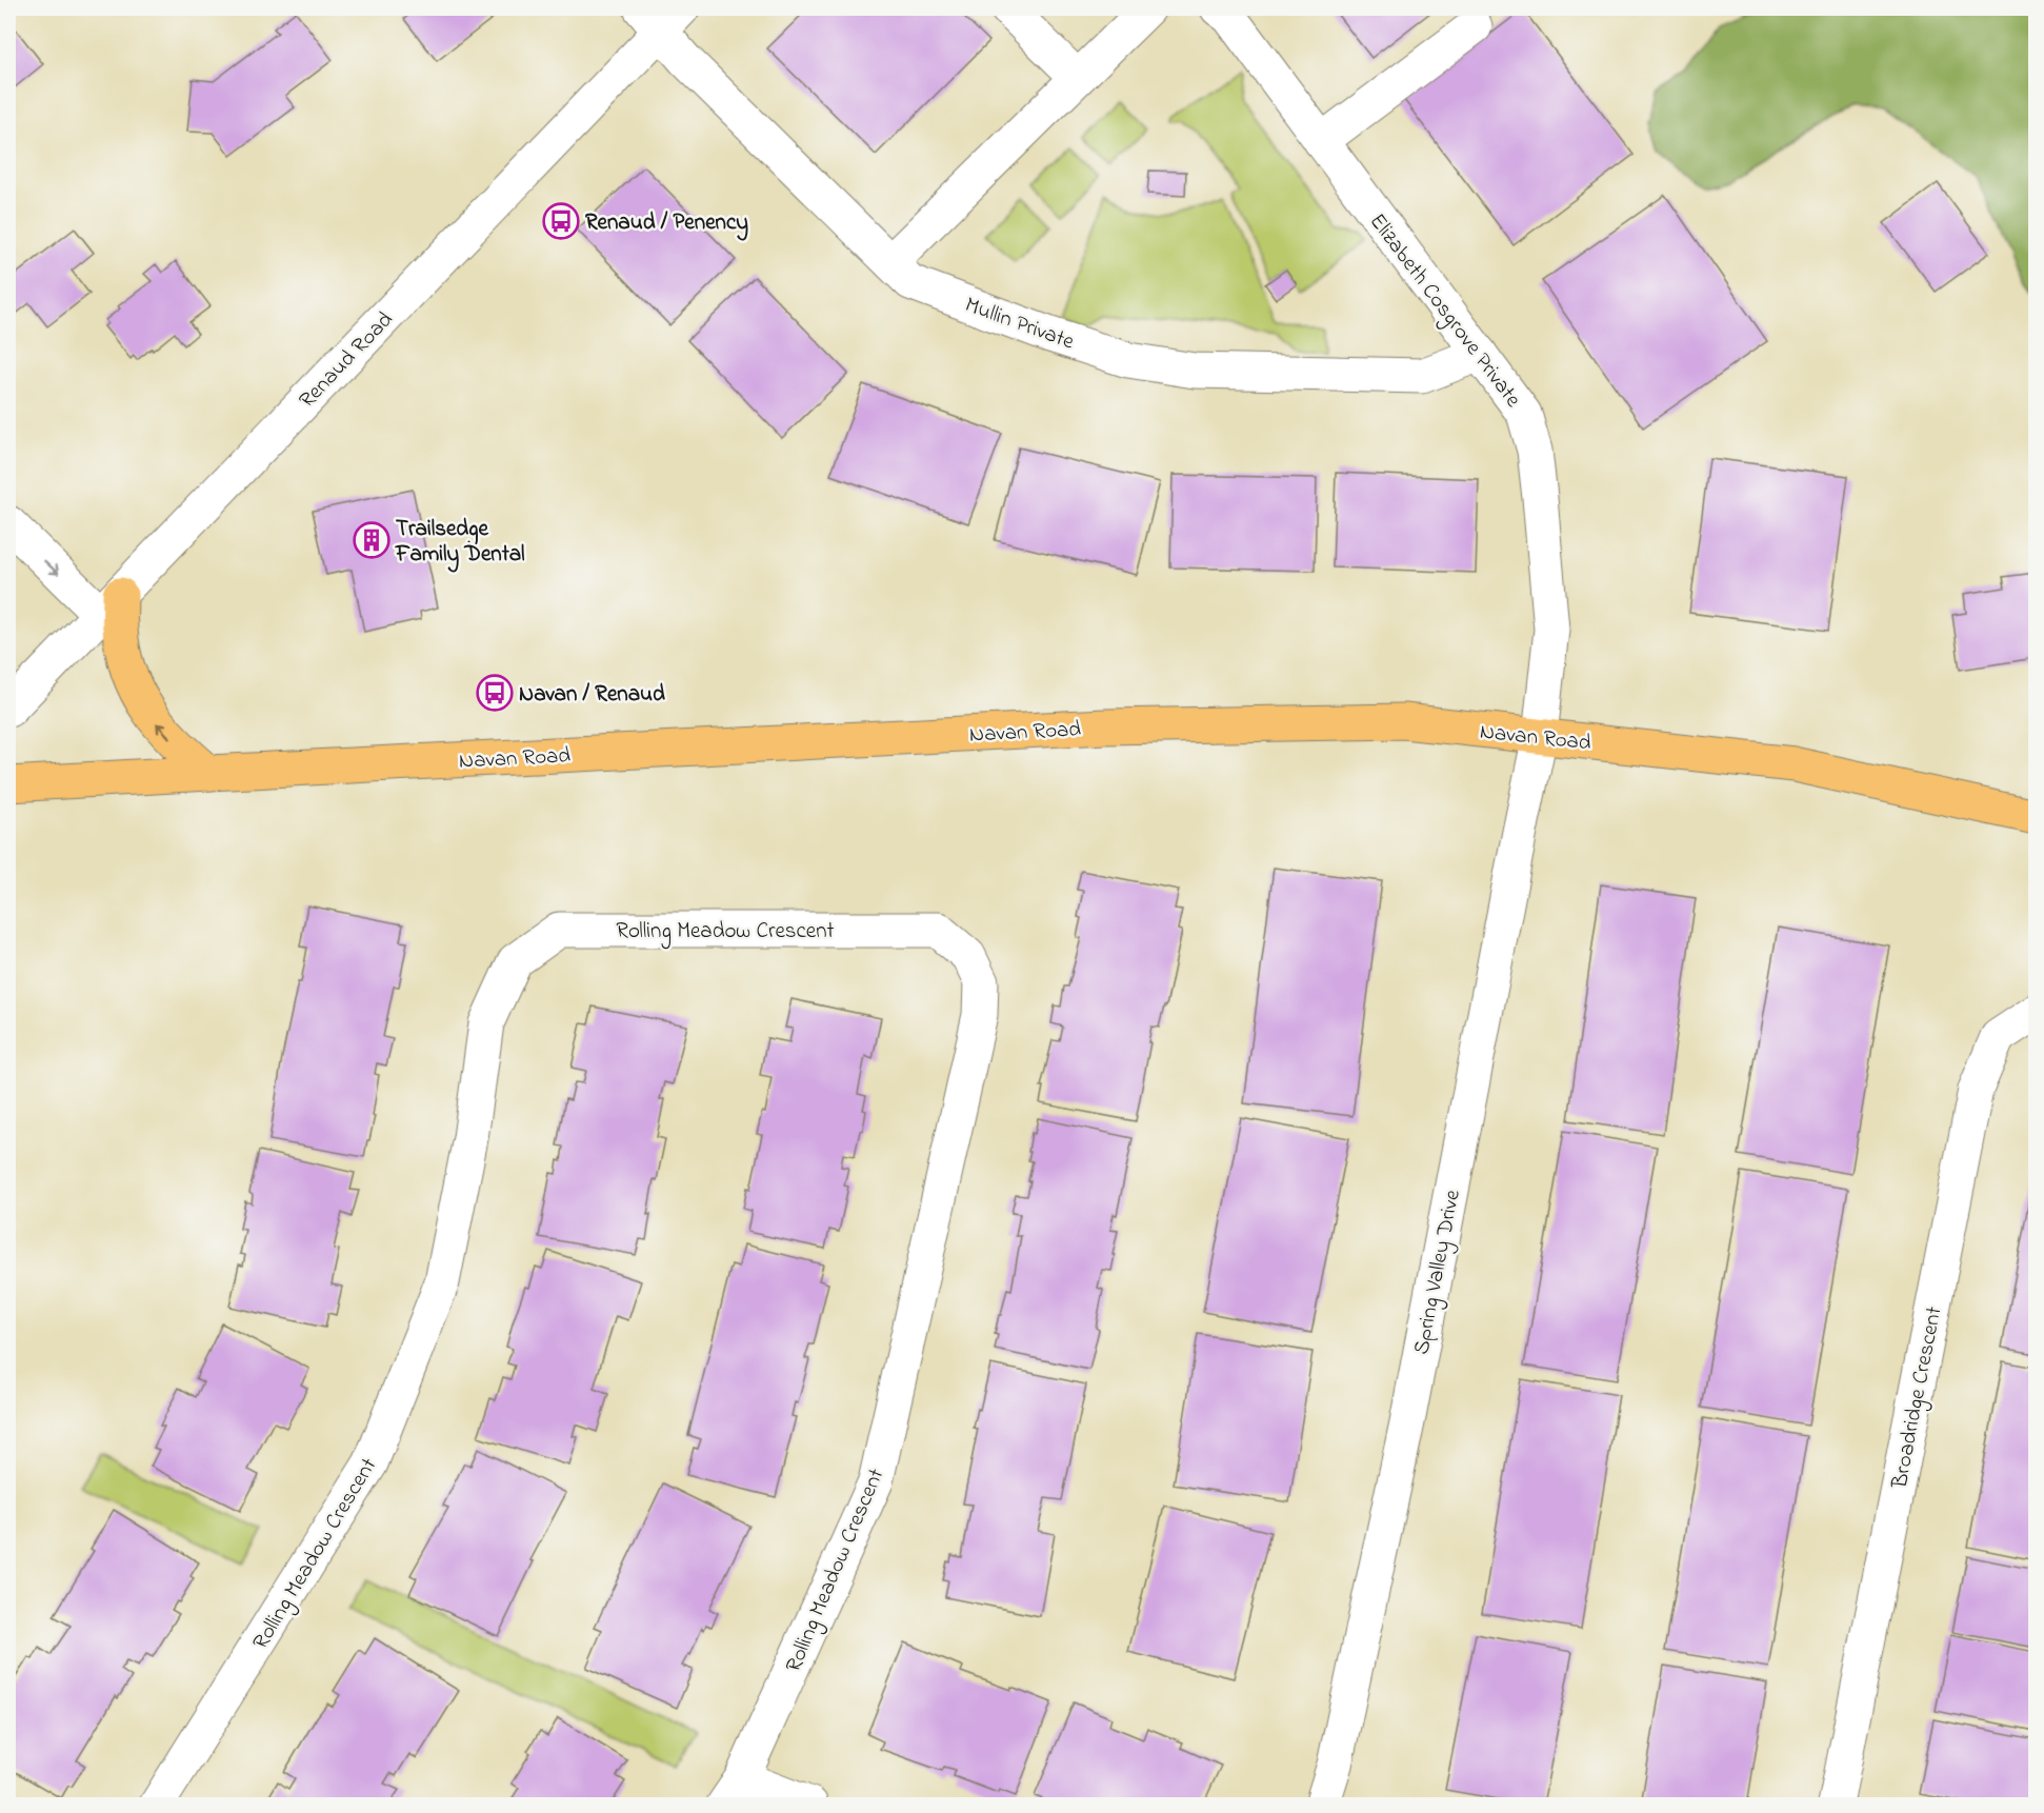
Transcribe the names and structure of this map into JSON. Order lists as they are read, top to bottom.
{
  "streets": {
    "main road": ["Navan Road"],
    "street": [
      "Elizabeth Cosgrove Private",
      "Mullin Private",
      "Renaud Road",
      "Rolling Meadow Crescent",
      "Spring Valley Drive",
      "Broadridge Crescent"
    ]
  },
  "crossings": [
    ["Elizabeth Cosgrove Private", "Mullin Private"],
    ["Elizabeth Cosgrove Private", "Navan Road"],
    ["Elizabeth Cosgrove Private", "Spring Valley Drive"],
    ["Mullin Private", "Renaud Road"],
    ["Navan Road", "Spring Valley Drive"]
  ],
  "places": {
    "bus stop": ["Renaud / Penency", "Navan / Renaud"],
    "building": ["Trailsedge Family Dental"]
  }
}
